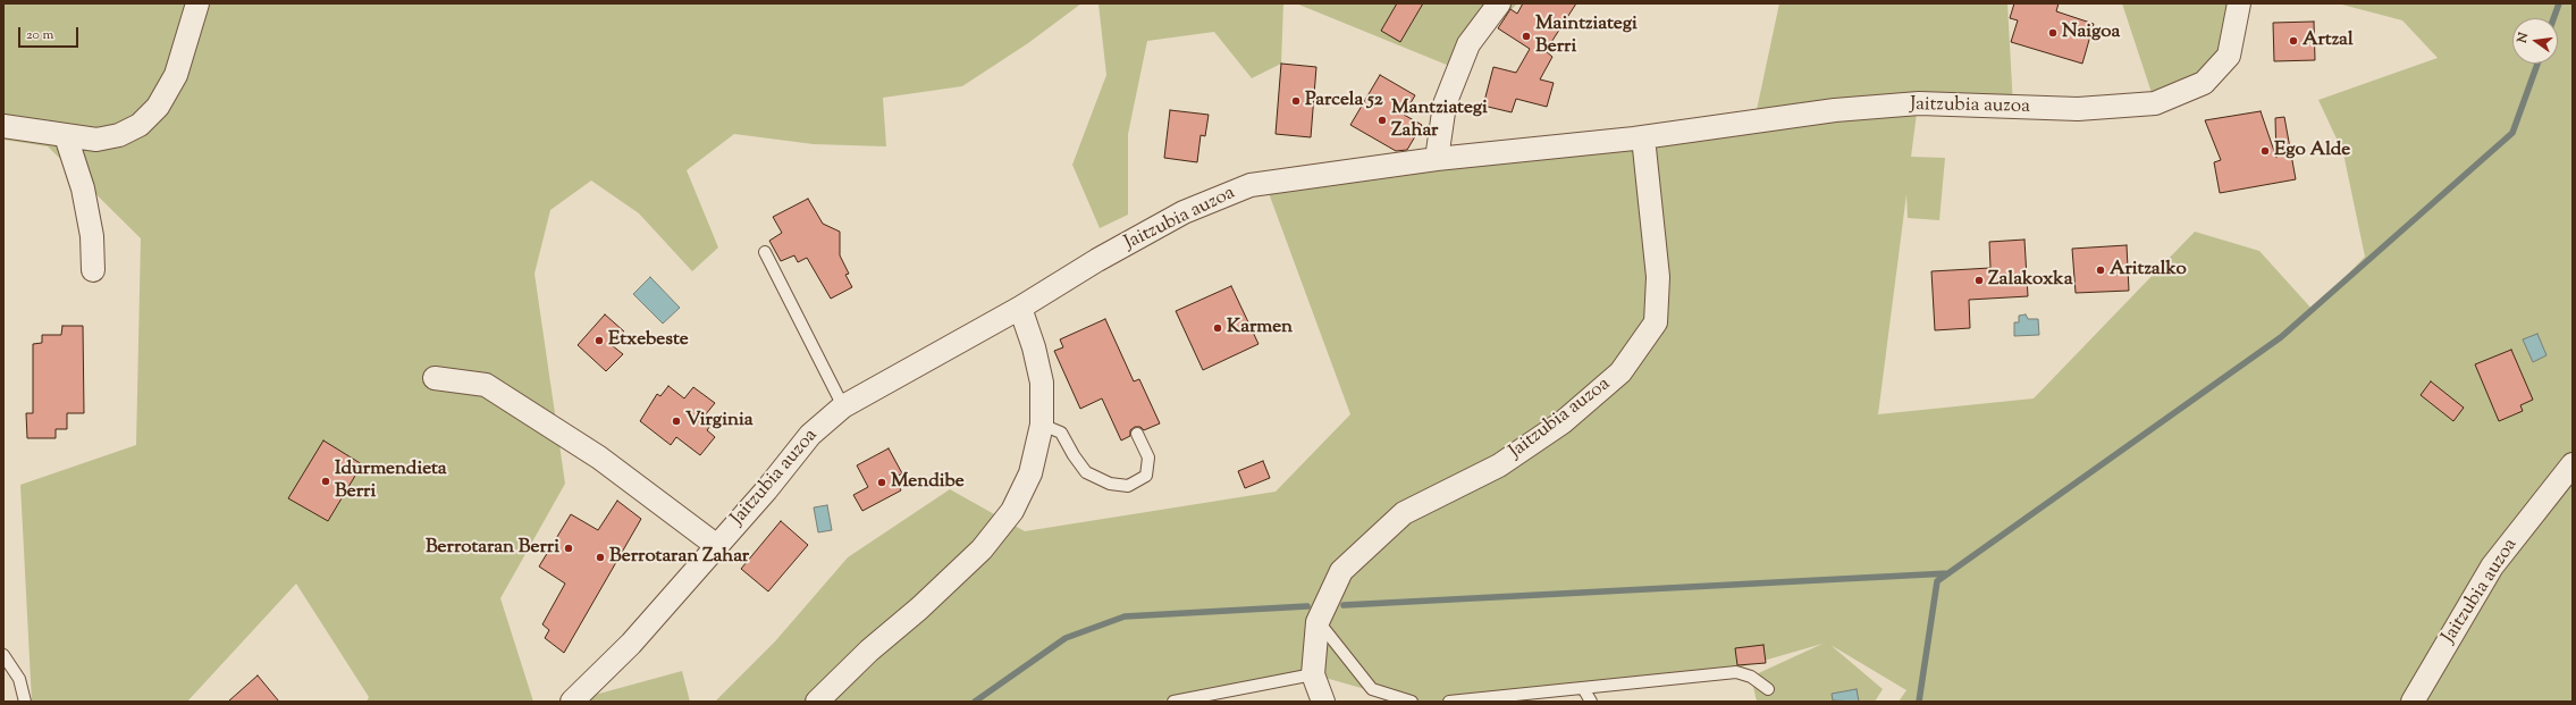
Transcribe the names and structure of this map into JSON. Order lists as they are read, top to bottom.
{
  "streets": {
    "street": ["Jaitzubia auzoa"]
  },
  "places": [
    "Naigoa",
    "Maintziategi Berri",
    "Artzal",
    "Parcela 52",
    "Mantziategi Zahar",
    "Ego Alde",
    "Aritzalko",
    "Zalakoxka",
    "Karmen",
    "Etxebeste",
    "Virginia",
    "Idurmendieta Berri",
    "Mendibe",
    "Berrotaran Berri",
    "Berrotaran Zahar"
  ],
  "scale_bar": "20 m",
  "north": "left"
}
